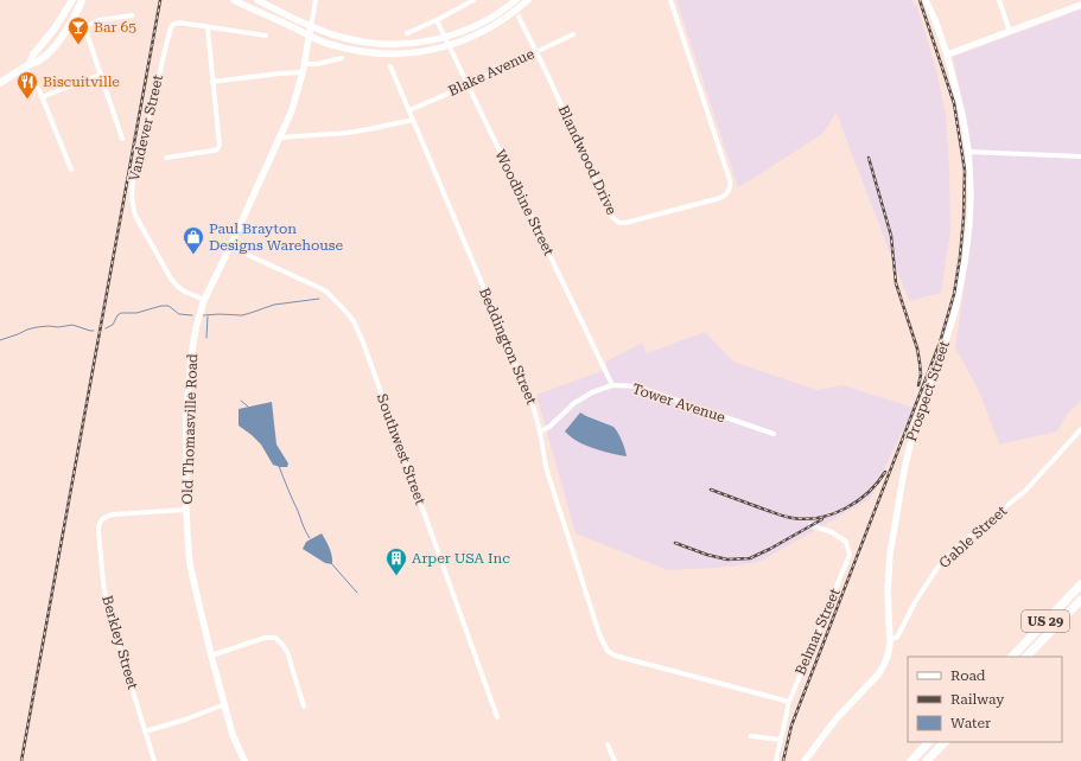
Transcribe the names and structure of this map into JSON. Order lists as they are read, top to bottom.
{
  "streets": {
    "highway": ["US 29"],
    "street": [
      "Blake Avenue",
      "Vandever Street",
      "Blandwood Drive",
      "Woodbine Street",
      "Beddington Street",
      "Prospect Street",
      "Tower Avenue",
      "Old Thomasville Road",
      "Southwest Street",
      "Gable Street",
      "Belmar Street",
      "Berkley Street"
    ]
  },
  "crossings": [
    ["Blake Avenue", "Blandwood Drive"],
    ["Blake Avenue", "Woodbine Street"],
    ["Blake Avenue", "Beddington Street"],
    ["Vandever Street", "Old Thomasville Road"],
    ["Woodbine Street", "Tower Avenue"],
    ["Beddington Street", "Tower Avenue"],
    ["Beddington Street", "Belmar Street"],
    ["Prospect Street", "Gable Street"],
    ["Old Thomasville Road", "Southwest Street"],
    ["Old Thomasville Road", "Berkley Street"]
  ],
  "places": {
    "bar": ["Bar 65"],
    "restaurant": ["Biscuitville"],
    "shop": ["Paul Brayton Designs Warehouse"],
    "building": ["Arper USA Inc"]
  },
  "legend": ["Road", "Railway", "Water"]
}
